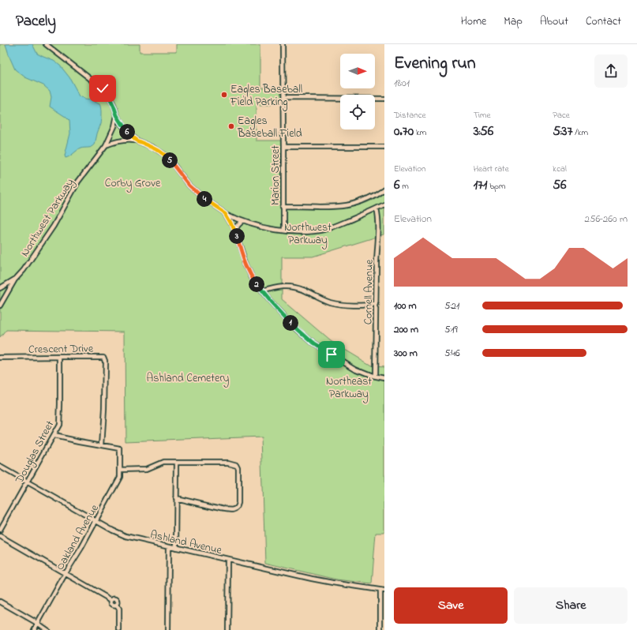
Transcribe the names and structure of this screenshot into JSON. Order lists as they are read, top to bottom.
{
  "streets": {
    "street": [
      "Marion Street",
      "Northwest Parkway",
      "Cornell Avenue",
      "Crescent Drive",
      "Douglas Street",
      "Oakland Avenue",
      "Ashland Avenue"
    ]
  },
  "crossings": [
    ["Crescent Drive", "Douglas Street"],
    ["Crescent Drive", "Oakland Avenue"],
    ["Douglas Street", "Ashland Avenue"],
    ["Oakland Avenue", "Ashland Avenue"]
  ],
  "parks": [
    "Corby Grove",
    "Northwest Parkway",
    "Ashland Cemetery",
    "Northeast Parkway"
  ],
  "places": ["Eagles Baseball Field Parking", "Eagles Baseball Field"],
  "north": "right",
  "page": {
    "header": "Pacely",
    "nav": [
      "Home",
      "Map",
      "About",
      "Contact"
    ],
    "heading": ["Evening run", "18:01"],
    "stats": [
      ["Distance", "0.70 km"],
      ["Time", "3:56"],
      ["Pace", "5:37 /km"],
      ["Elevation", "6 m"],
      ["Heart rate", "171 bpm"],
      ["kcal", "56"]
    ],
    "pins": [
      "6",
      "5",
      "4",
      "3",
      "2",
      "1"
    ],
    "chart": ["Elevation", "256–260 m"],
    "list": [
      {
        "name": "100 m",
        "note": "5:21"
      },
      {
        "name": "200 m",
        "note": "5:19"
      },
      {
        "name": "300 m",
        "note": "5:46"
      }
    ],
    "buttons": ["Save", "Share"]
  }
}
